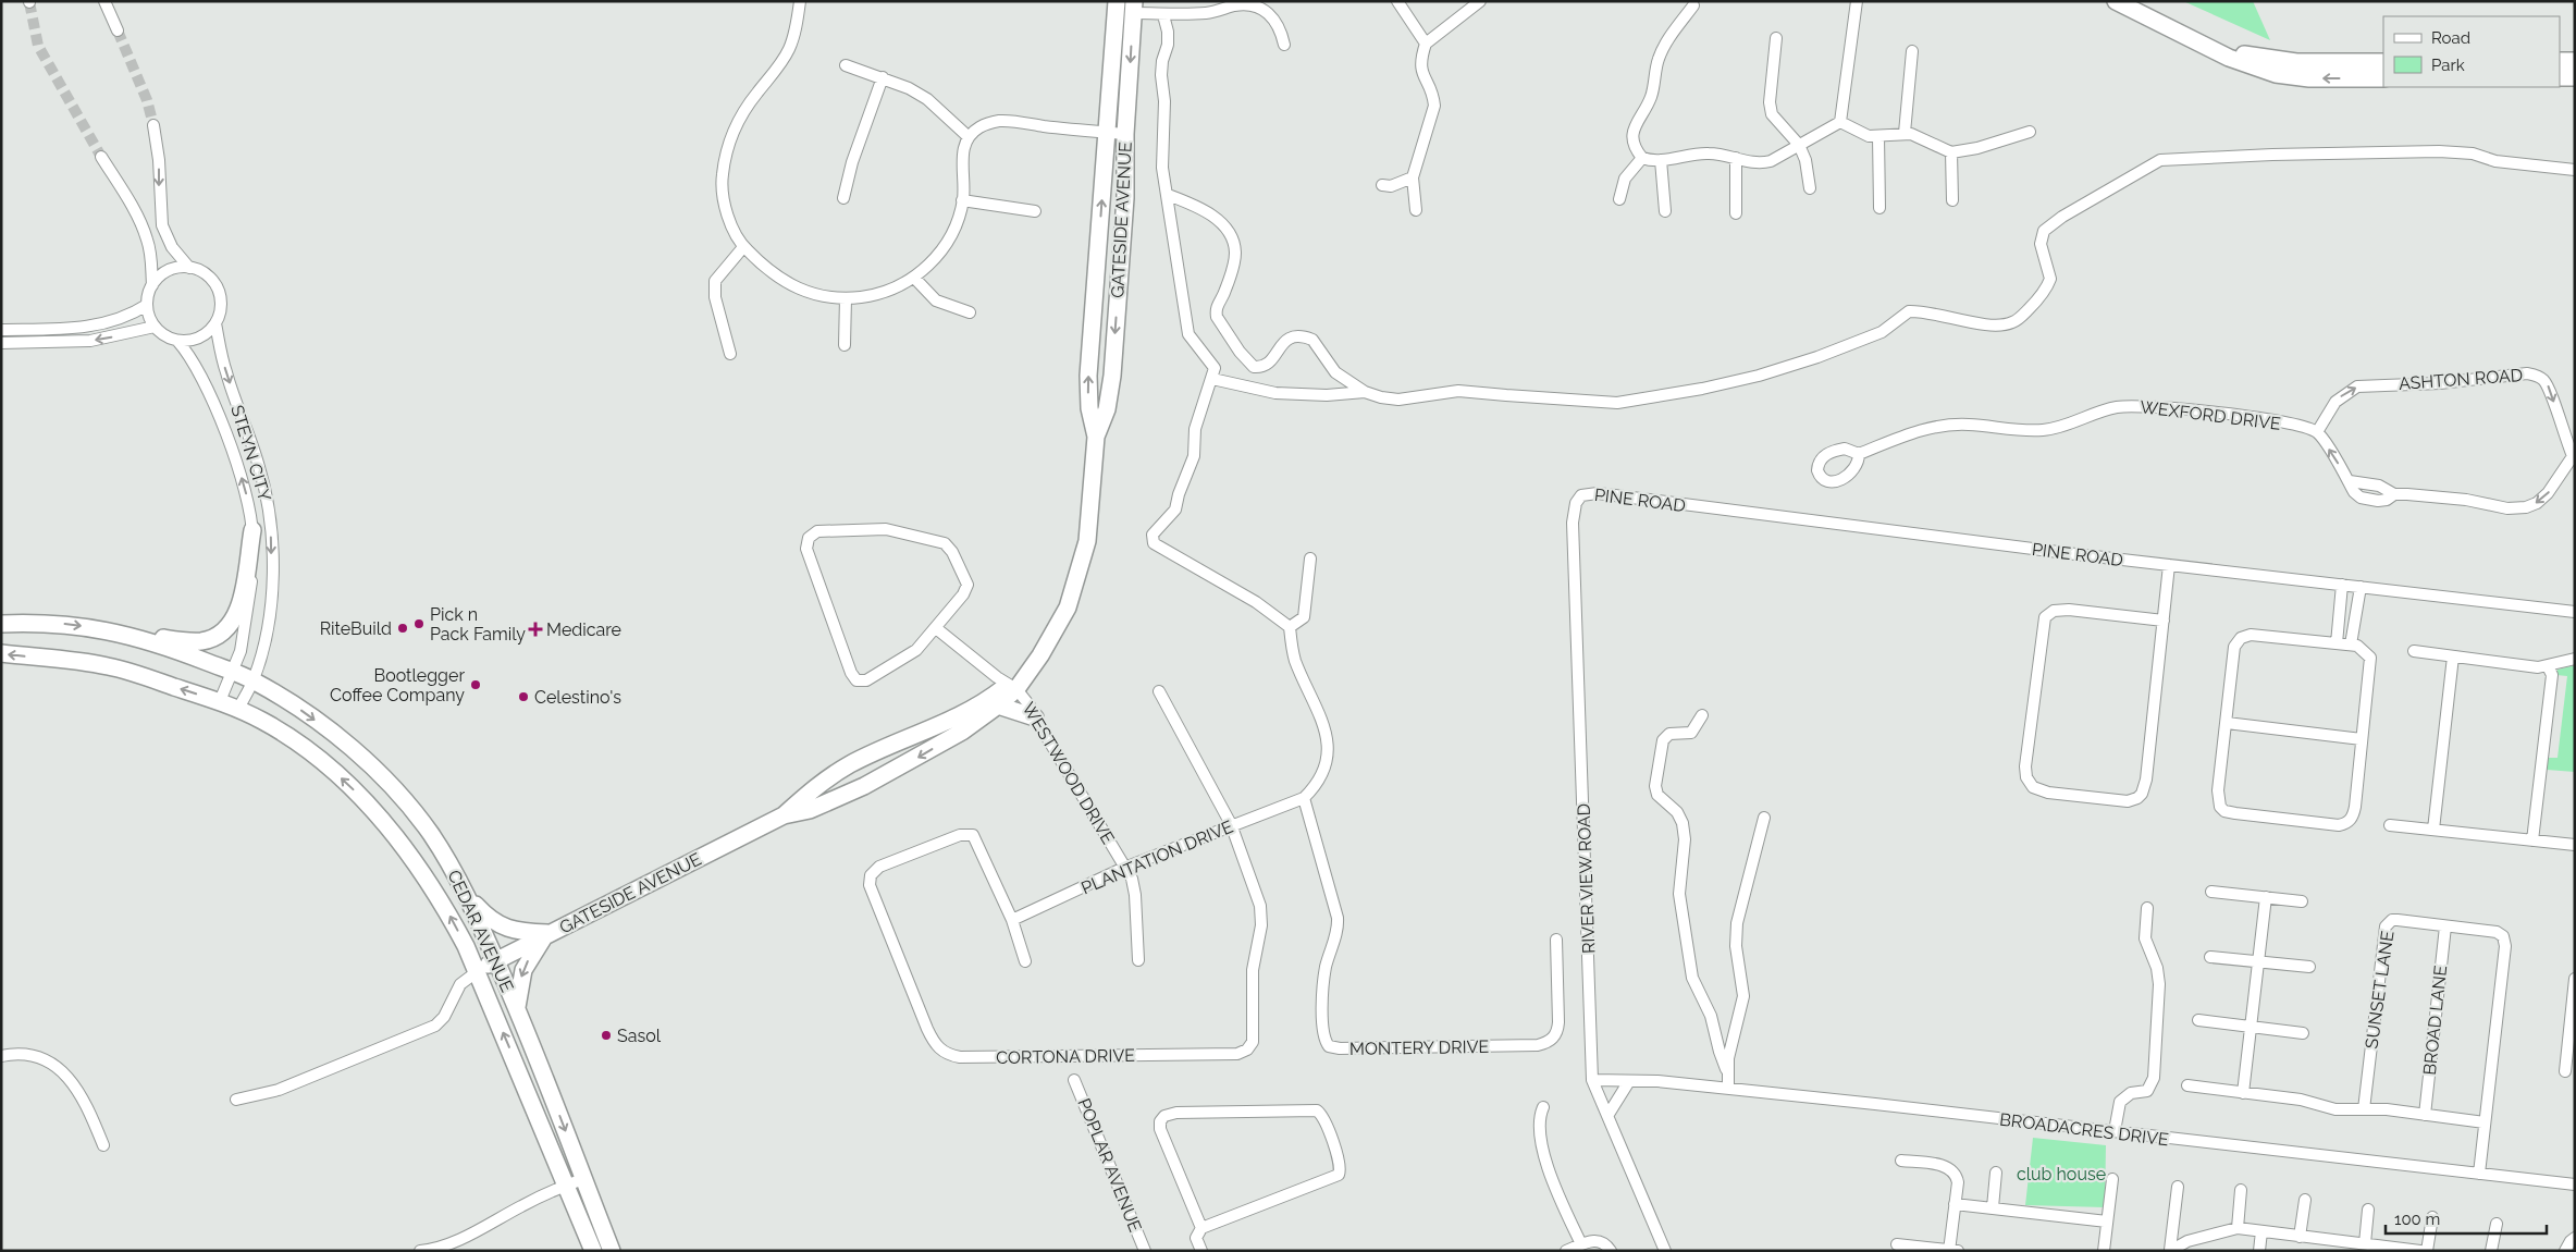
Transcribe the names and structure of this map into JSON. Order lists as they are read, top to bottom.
{
  "streets": {
    "street": [
      "GATESIDE AVENUE",
      "ASHTON ROAD",
      "WEXFORD DRIVE",
      "STEYN CITY",
      "PINE ROAD",
      "WESTWOOD DRIVE",
      "PLANTATION DRIVE",
      "RIVER VIEW ROAD",
      "CEDAR AVENUE",
      "SUNSET LANE",
      "BROAD LANE",
      "MONTERY DRIVE",
      "CORTONA DRIVE",
      "BROADACRES DRIVE",
      "POPLAR AVENUE"
    ]
  },
  "crossings": [
    ["GATESIDE AVENUE", "WESTWOOD DRIVE"],
    ["GATESIDE AVENUE", "CEDAR AVENUE"],
    ["ASHTON ROAD", "WEXFORD DRIVE"],
    ["STEYN CITY", "CEDAR AVENUE"],
    ["PINE ROAD", "RIVER VIEW ROAD"],
    ["WESTWOOD DRIVE", "PLANTATION DRIVE"],
    ["PLANTATION DRIVE", "MONTERY DRIVE"],
    ["PLANTATION DRIVE", "CORTONA DRIVE"],
    ["RIVER VIEW ROAD", "BROADACRES DRIVE"],
    ["SUNSET LANE", "BROAD LANE"],
    ["SUNSET LANE", "BROADACRES DRIVE"]
  ],
  "parks": ["club house"],
  "places": {
    "other": [
      "Pick n Pack Family",
      "RiteBuild",
      "Bootlegger Coffee Company",
      "Celestino's",
      "Sasol"
    ],
    "health": ["Medicare"]
  },
  "legend": ["Road", "Park"],
  "scale_bar": "100 m"
}
